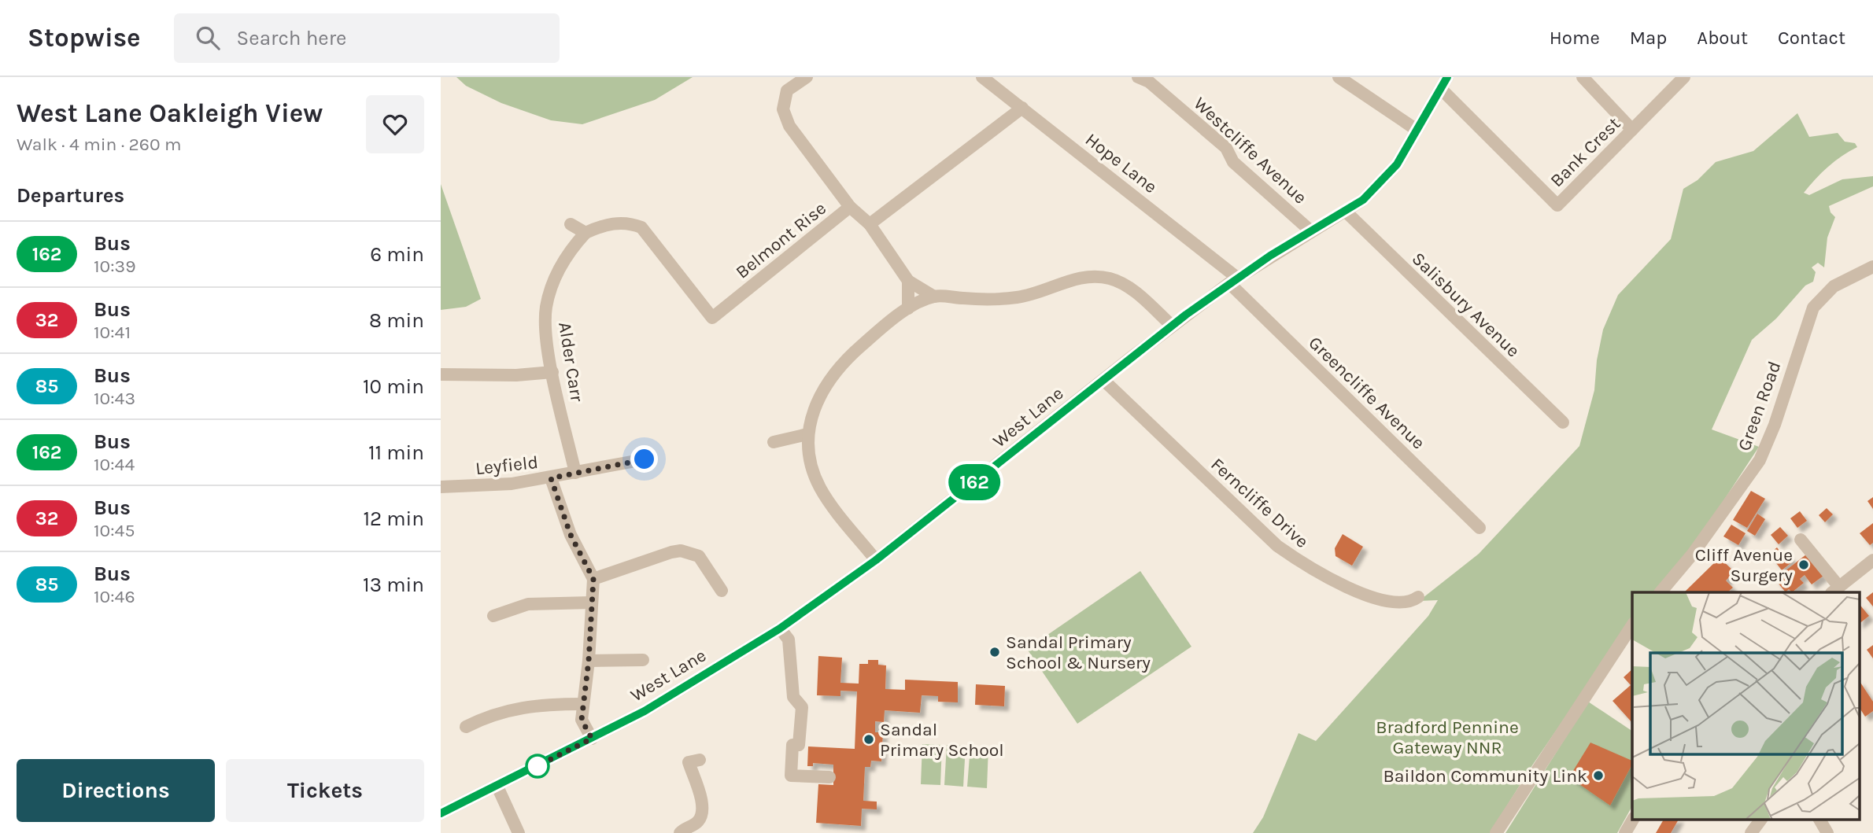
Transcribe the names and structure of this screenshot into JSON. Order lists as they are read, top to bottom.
{
  "streets": {
    "street": [
      "Westcliffe Avenue",
      "Bank Crest",
      "Hope Lane",
      "Belmont Rise",
      "Salisbury Avenue",
      "Alder Carr",
      "Greencliffe Avenue",
      "Green Road",
      "West Lane",
      "Leyfield",
      "Ferncliffe Drive"
    ]
  },
  "crossings": [
    ["Westcliffe Avenue", "West Lane"],
    ["Bank Crest", "West Lane"],
    ["Hope Lane", "Greencliffe Avenue"],
    ["Hope Lane", "West Lane"],
    ["Belmont Rise", "Alder Carr"],
    ["Salisbury Avenue", "West Lane"],
    ["Alder Carr", "Leyfield"],
    ["Greencliffe Avenue", "West Lane"],
    ["West Lane", "Ferncliffe Drive"]
  ],
  "parks": ["Bradford Pennine Gateway NNR"],
  "places": [
    "Cliff Avenue Surgery",
    "Sandal Primary School & Nursery",
    "Sandal Primary School",
    "Baildon Community Link"
  ],
  "lines": ["bus line 162"],
  "page": {
    "header": "Stopwise",
    "search": "Search here",
    "nav": [
      "Home",
      "Map",
      "About",
      "Contact"
    ],
    "heading": [
      ["West Lane Oakleigh View", "Walk · 4 min · 260 m"],
      "Departures"
    ],
    "on_map": "162",
    "list": [
      {
        "mark": "162",
        "name": "Bus",
        "note": "10:39",
        "value": "6 min"
      },
      {
        "mark": "32",
        "name": "Bus",
        "note": "10:41",
        "value": "8 min"
      },
      {
        "mark": "85",
        "name": "Bus",
        "note": "10:43",
        "value": "10 min"
      },
      {
        "mark": "162",
        "name": "Bus",
        "note": "10:44",
        "value": "11 min"
      },
      {
        "mark": "32",
        "name": "Bus",
        "note": "10:45",
        "value": "12 min"
      },
      {
        "mark": "85",
        "name": "Bus",
        "note": "10:46",
        "value": "13 min"
      }
    ],
    "buttons": ["Directions", "Tickets"]
  }
}
